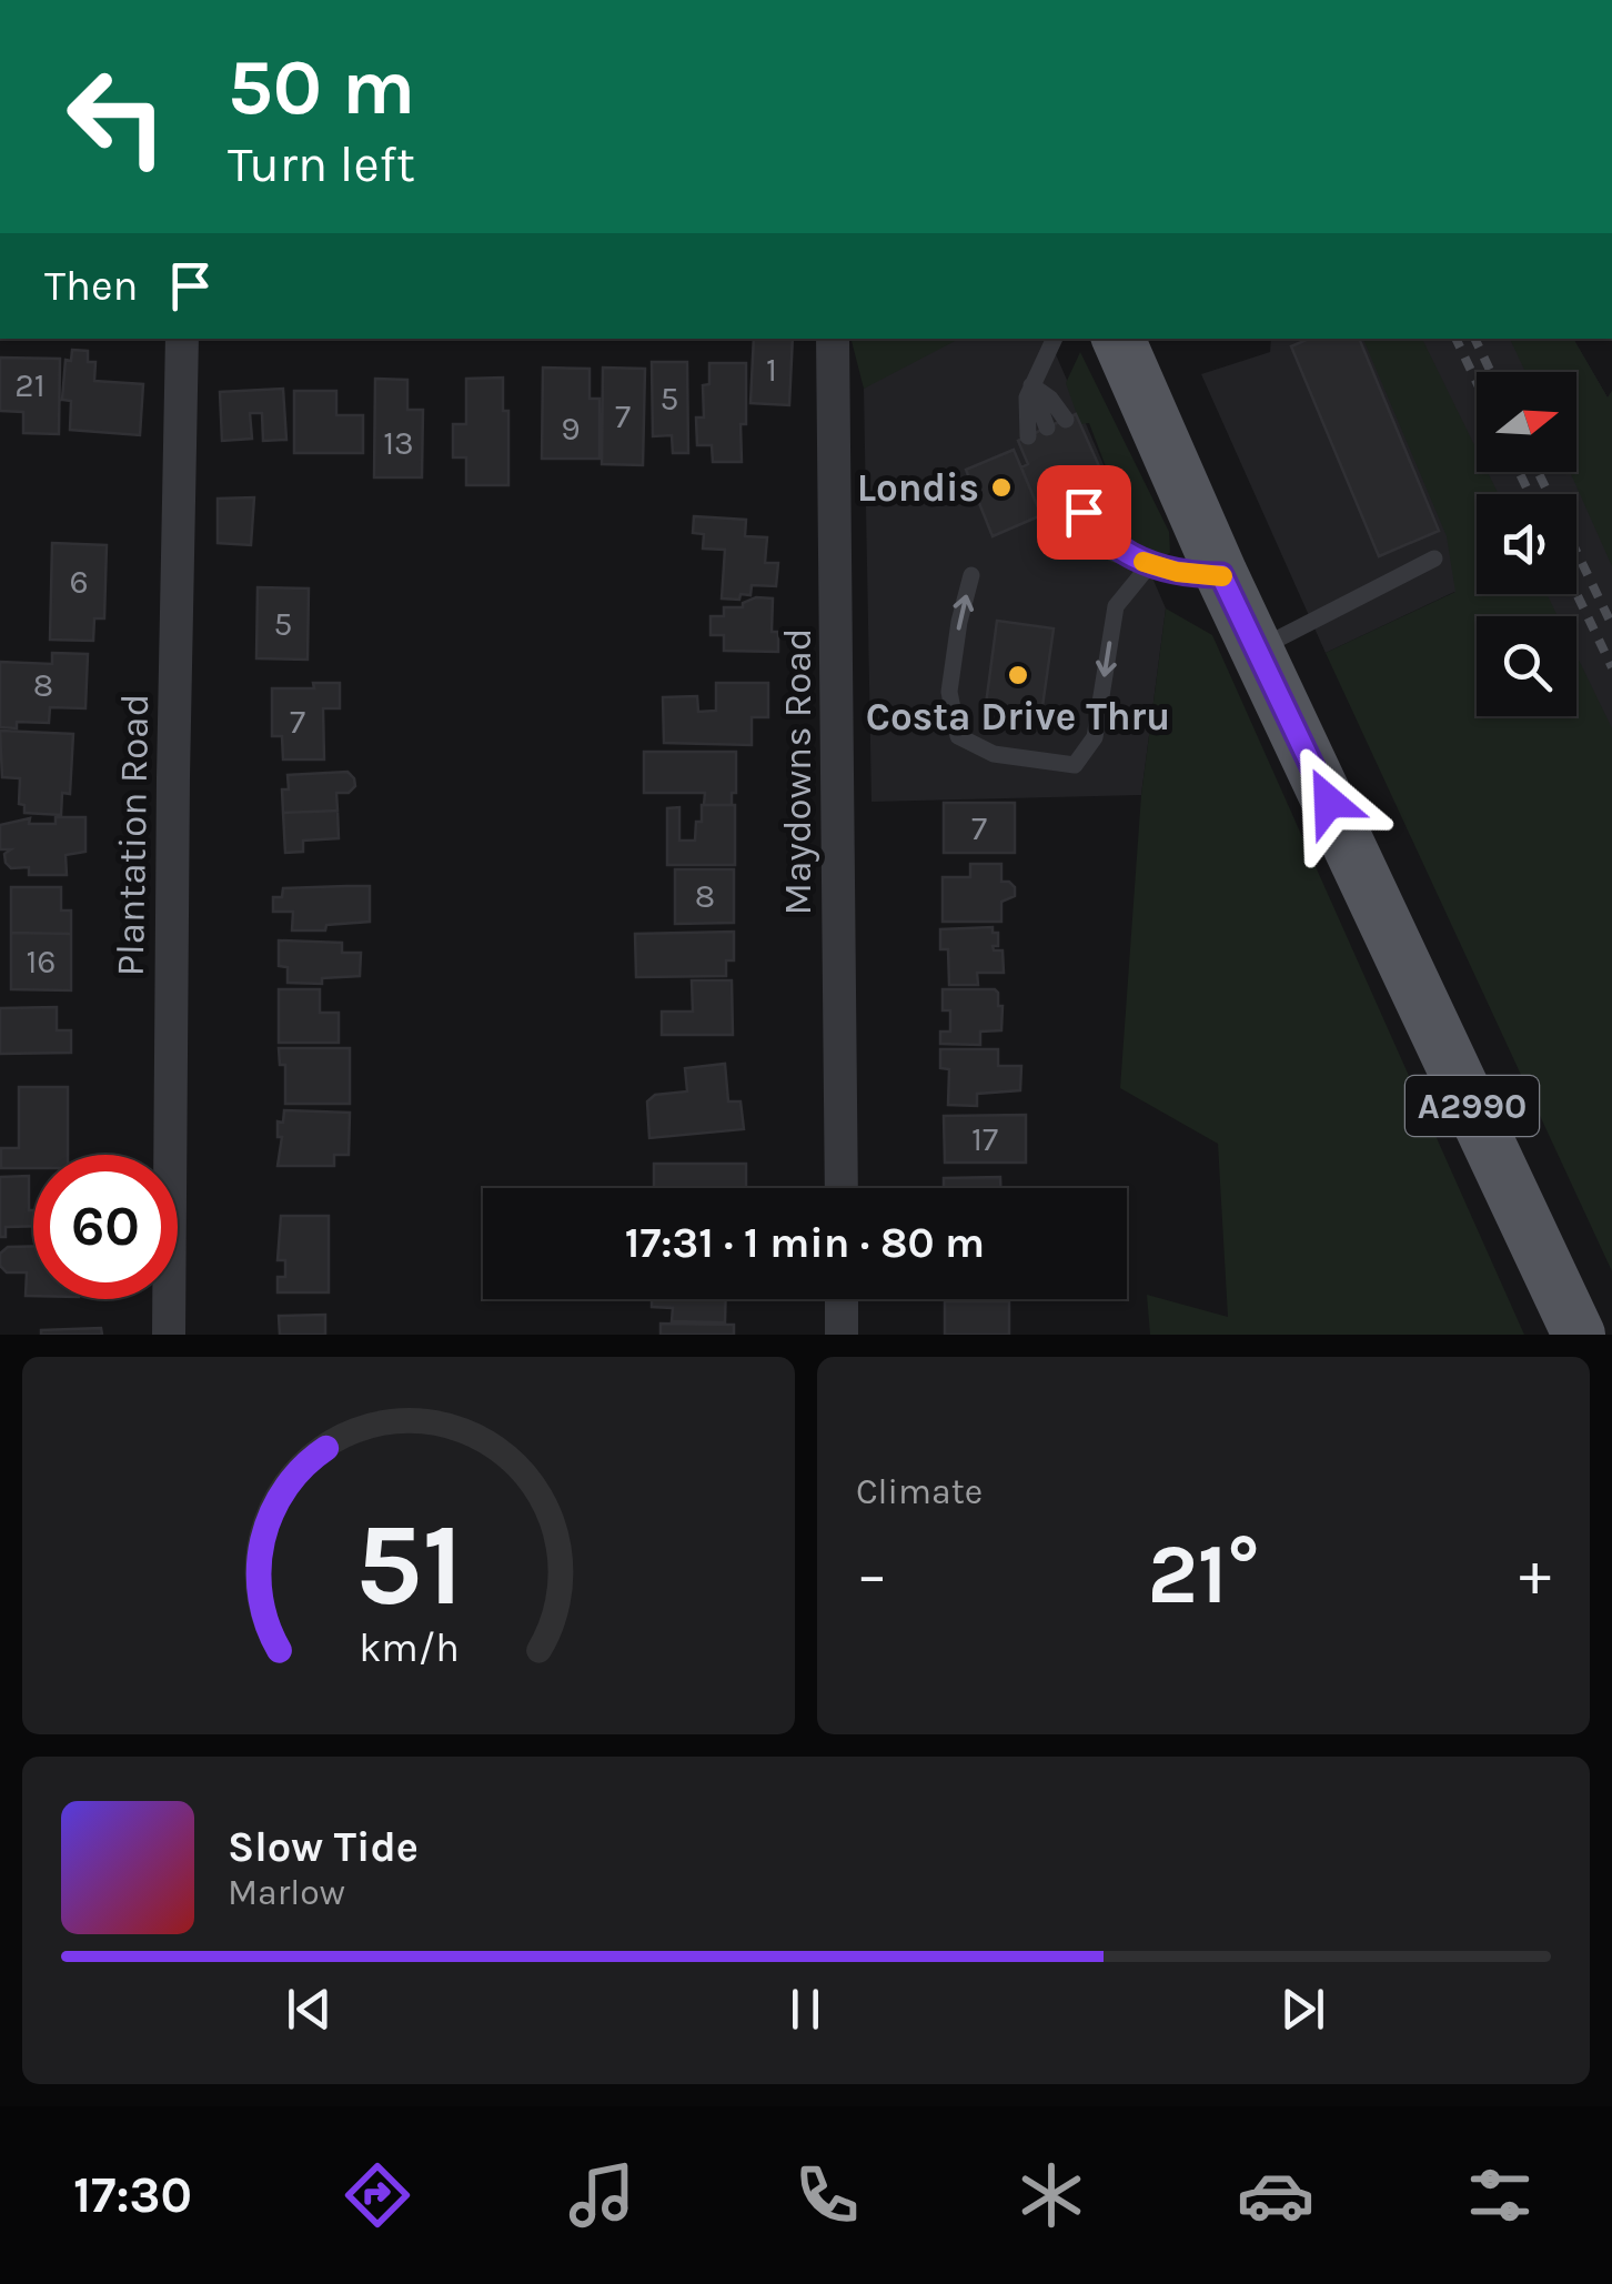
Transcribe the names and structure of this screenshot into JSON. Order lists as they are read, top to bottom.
{
  "streets": {
    "main road": ["A2990"],
    "street": ["Maydowns Road", "Plantation Road"]
  },
  "places": ["Londis", "Costa Drive Thru"],
  "house_numbers": [
    "1",
    "21",
    "5",
    "7",
    "9",
    "13",
    "6",
    "5",
    "8",
    "7",
    "7",
    "8",
    "16",
    "17"
  ],
  "north": "right",
  "page": {
    "turn": ["50 m", "Turn left"],
    "then": "Then",
    "limit": "60",
    "trip": "17:31 · 1 min · 80 m",
    "tile": "Climate",
    "heat": ["−", "21°", "+"],
    "song": ["Slow Tide", "Marlow"],
    "tabs": "17:30",
    "gauge": ["51", "km/h"]
  }
}
